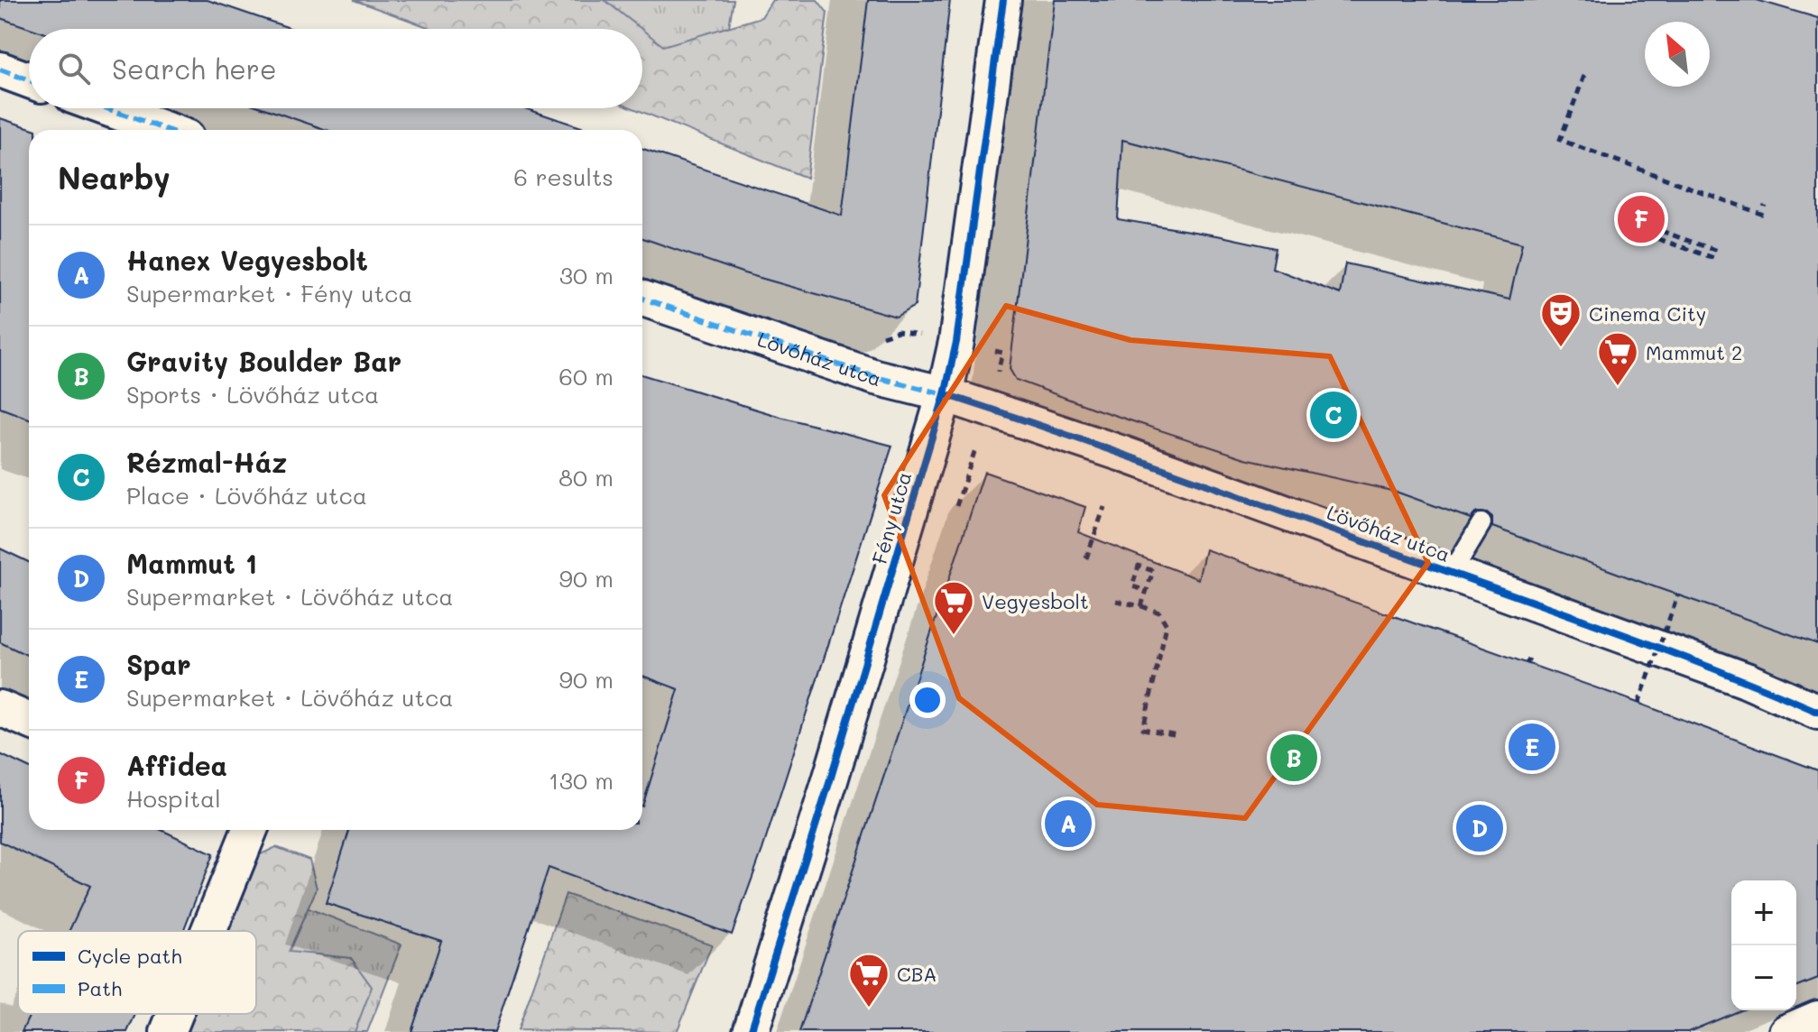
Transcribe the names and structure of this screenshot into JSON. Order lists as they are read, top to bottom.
{
  "streets": {
    "street": ["Lövőház utca", "Fény utca"]
  },
  "crossings": [
    ["Lövőház utca", "Fény utca"]
  ],
  "places": {
    "theatre": ["Cinema City"],
    "supermarket": ["Mammut 2", "Vegyesbolt", "CBA"]
  },
  "legend": ["Cycle path", "Path"],
  "north": "top left",
  "page": {
    "search": "Search here",
    "heading": ["Nearby", "6 results"],
    "pins": [
      "F",
      "C",
      "E",
      "B",
      "A",
      "D"
    ],
    "list": [
      {
        "mark": "A",
        "name": "Hanex Vegyesbolt",
        "note": "Supermarket · Fény utca",
        "value": "30 m"
      },
      {
        "mark": "B",
        "name": "Gravity Boulder Bar",
        "note": "Sports · Lövőház utca",
        "value": "60 m"
      },
      {
        "mark": "C",
        "name": "Rézmal-Ház",
        "note": "Place · Lövőház utca",
        "value": "80 m"
      },
      {
        "mark": "D",
        "name": "Mammut 1",
        "note": "Supermarket · Lövőház utca",
        "value": "90 m"
      },
      {
        "mark": "E",
        "name": "Spar",
        "note": "Supermarket · Lövőház utca",
        "value": "90 m"
      },
      {
        "mark": "F",
        "name": "Affidea",
        "note": "Hospital",
        "value": "130 m"
      }
    ],
    "map_buttons": ["+", "−"]
  }
}
